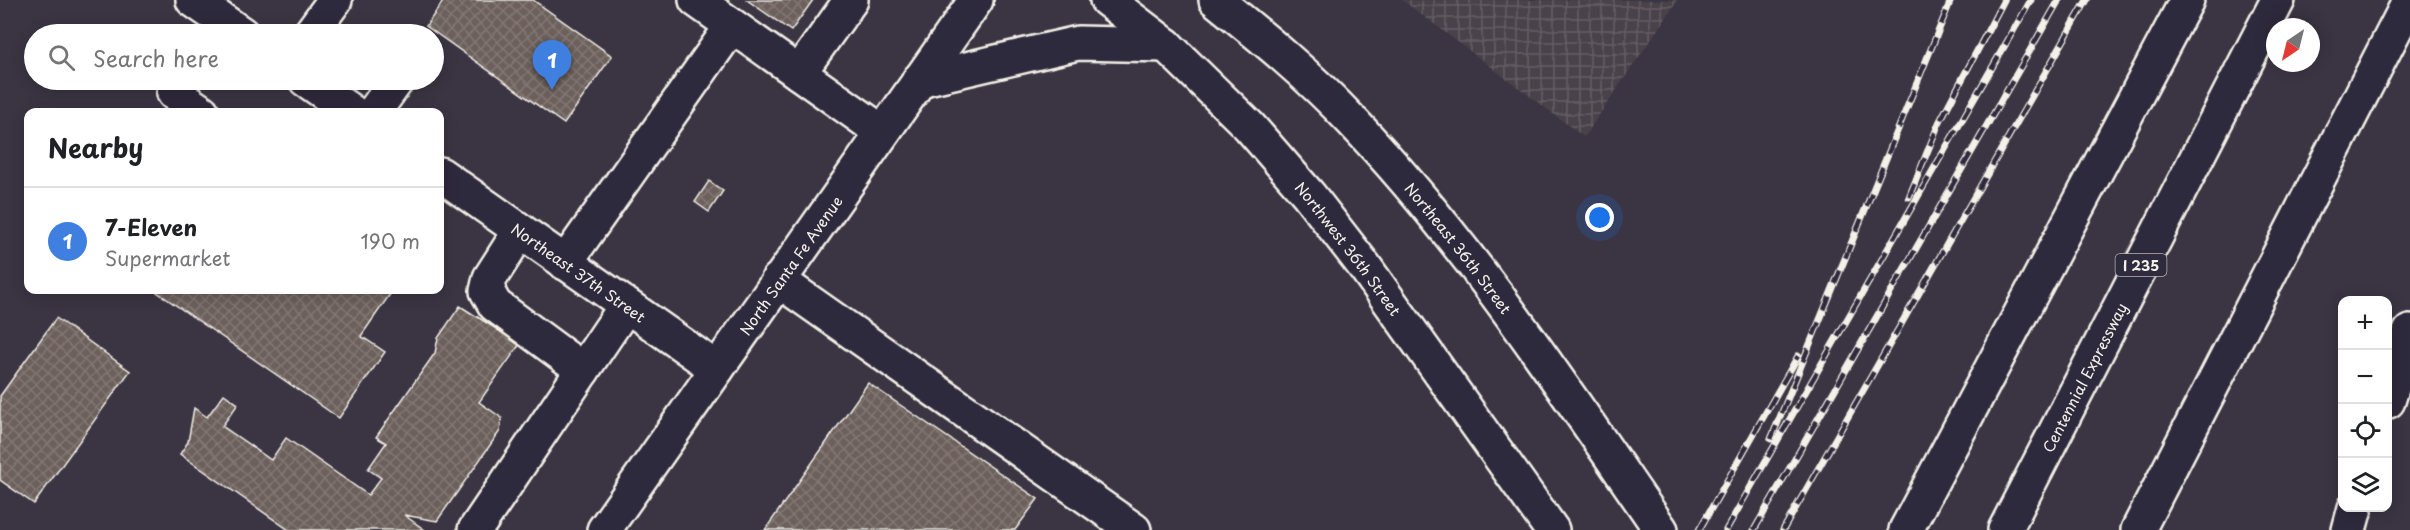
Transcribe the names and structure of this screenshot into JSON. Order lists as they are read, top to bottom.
{
  "streets": {
    "main road": [
      "Northwest 36th Street",
      "Northeast 36th Street",
      "North Santa Fe Avenue",
      "I 235",
      "Northeast 37th Street",
      "Centennial Expressway"
    ]
  },
  "crossings": [
    ["North Santa Fe Avenue", "Northeast 37th Street"]
  ],
  "north": "bottom left",
  "page": {
    "search": "Search here",
    "pins": "1",
    "heading": "Nearby",
    "list": [
      {
        "mark": "1",
        "name": "7-Eleven",
        "note": "Supermarket",
        "value": "190 m"
      }
    ],
    "map_buttons": ["+", "−"]
  }
}
